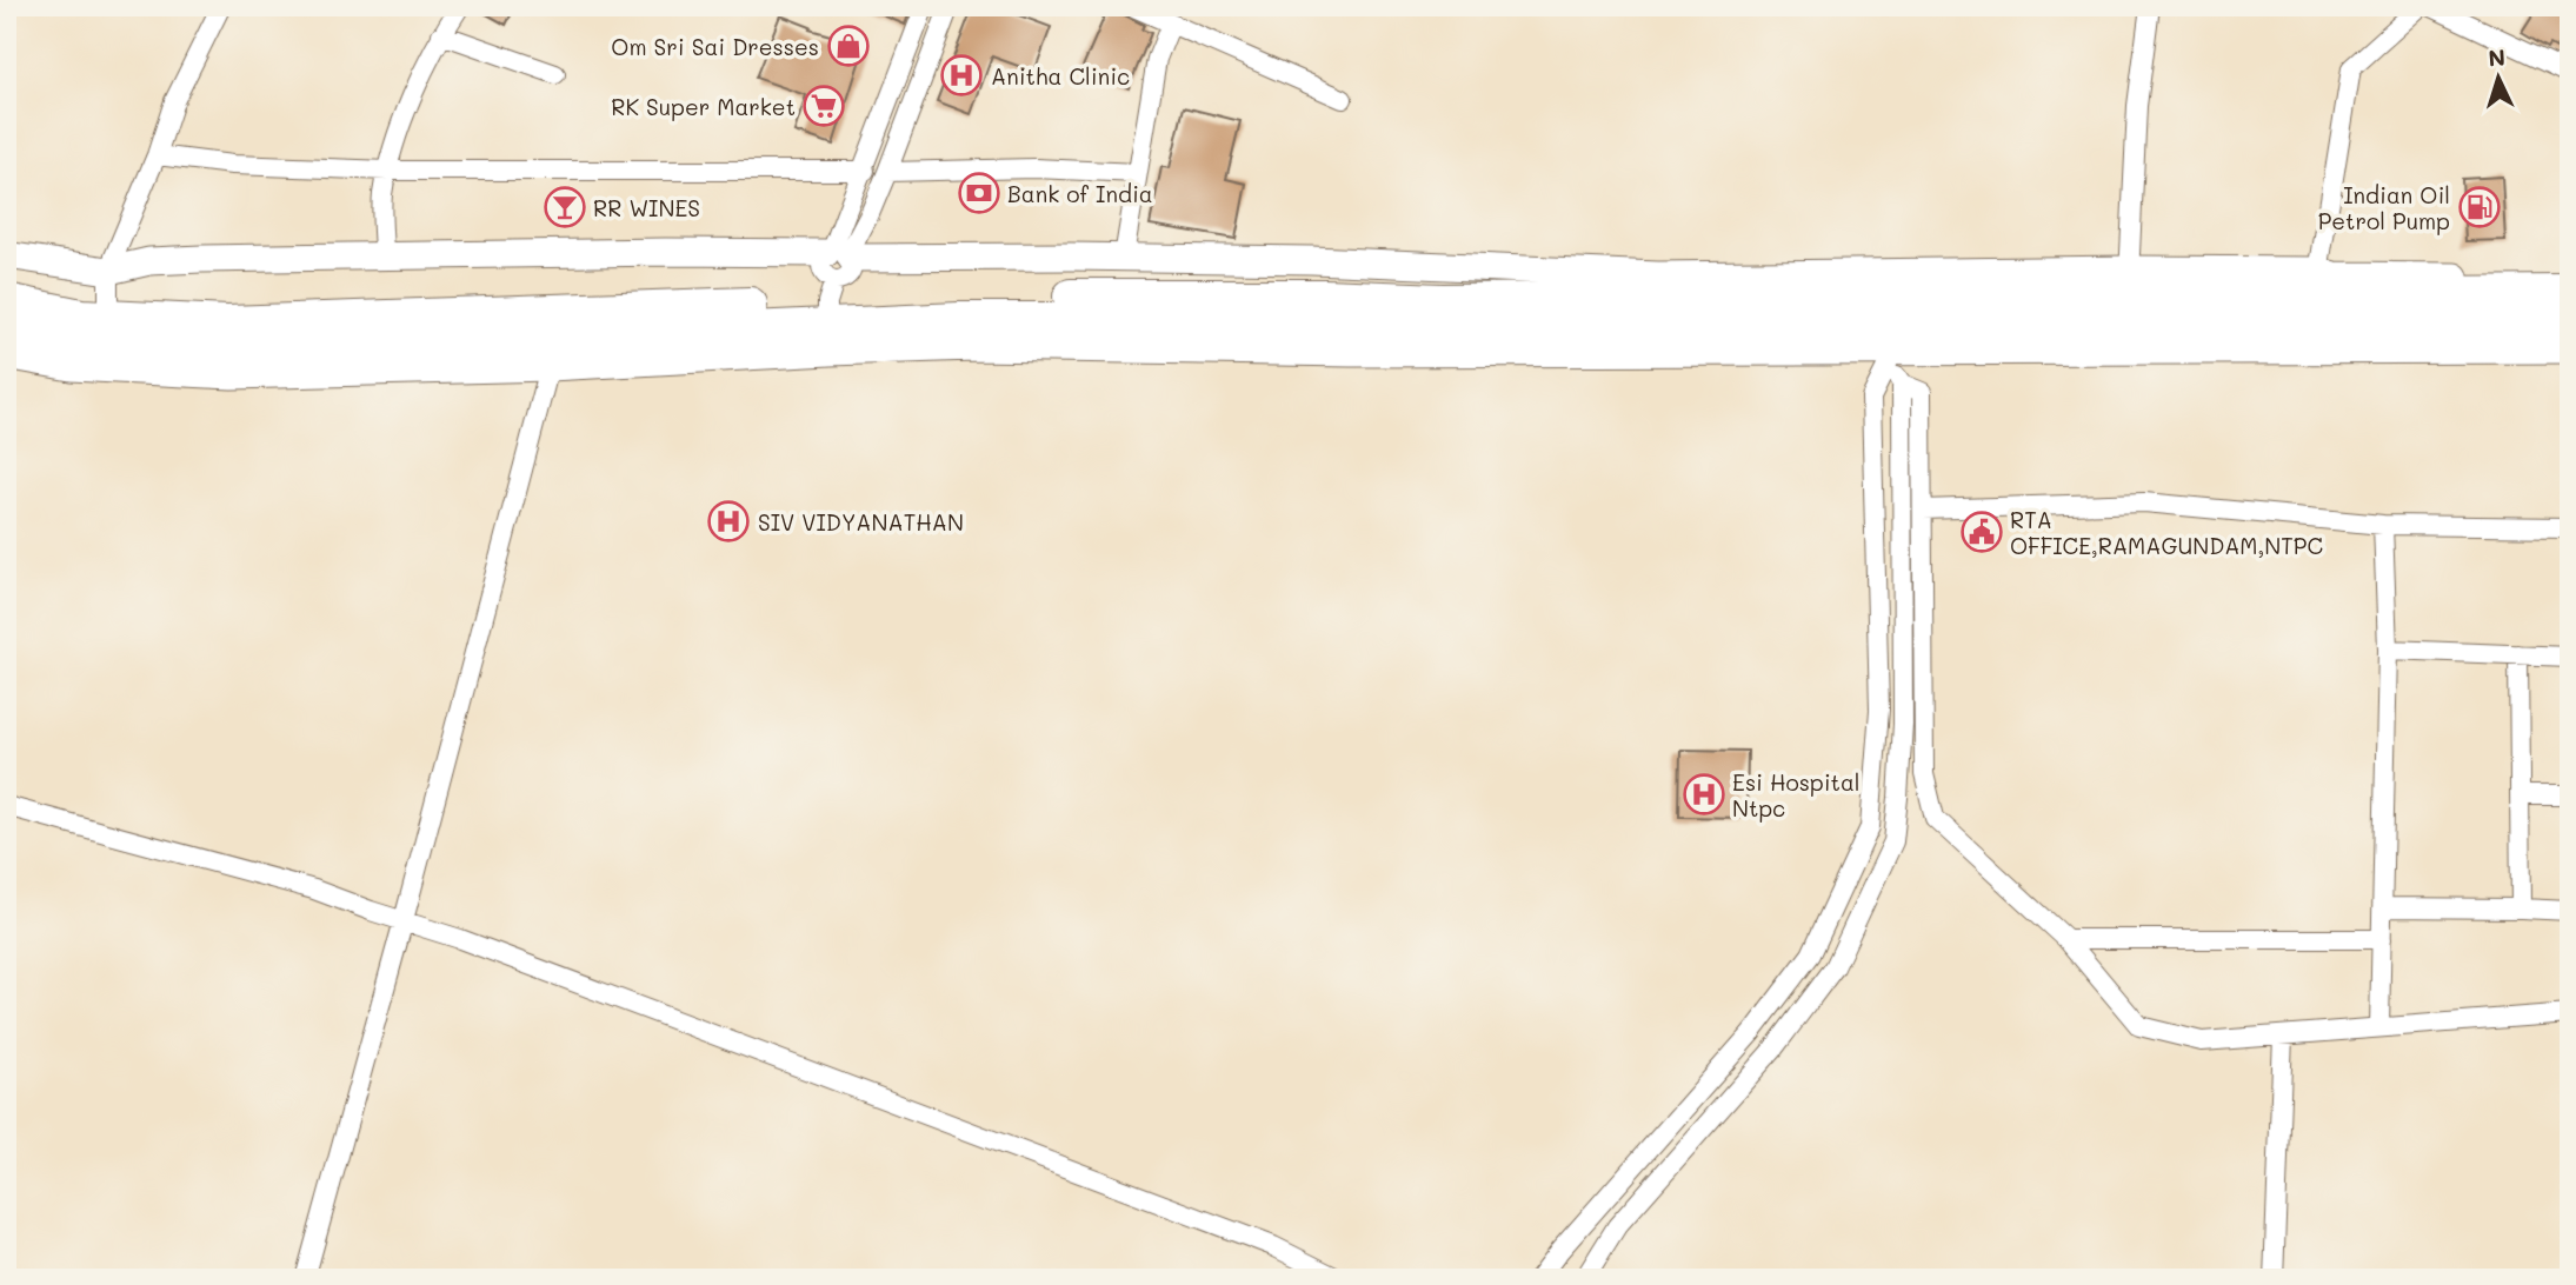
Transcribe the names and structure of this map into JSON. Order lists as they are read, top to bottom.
{
  "places": {
    "shop": ["Om Sri Sai Dresses"],
    "hospital": ["Anitha Clinic", "SIV VIDYANATHAN", "Esi Hospital Ntpc"],
    "supermarket": ["RK Super Market"],
    "bank": ["Bank of India"],
    "bar": ["RR WINES"],
    "fuel station": ["Indian Oil Petrol Pump"],
    "public building": ["RTA OFFICE,RAMAGUNDAM,NTPC"]
  },
  "north": "top"
}
